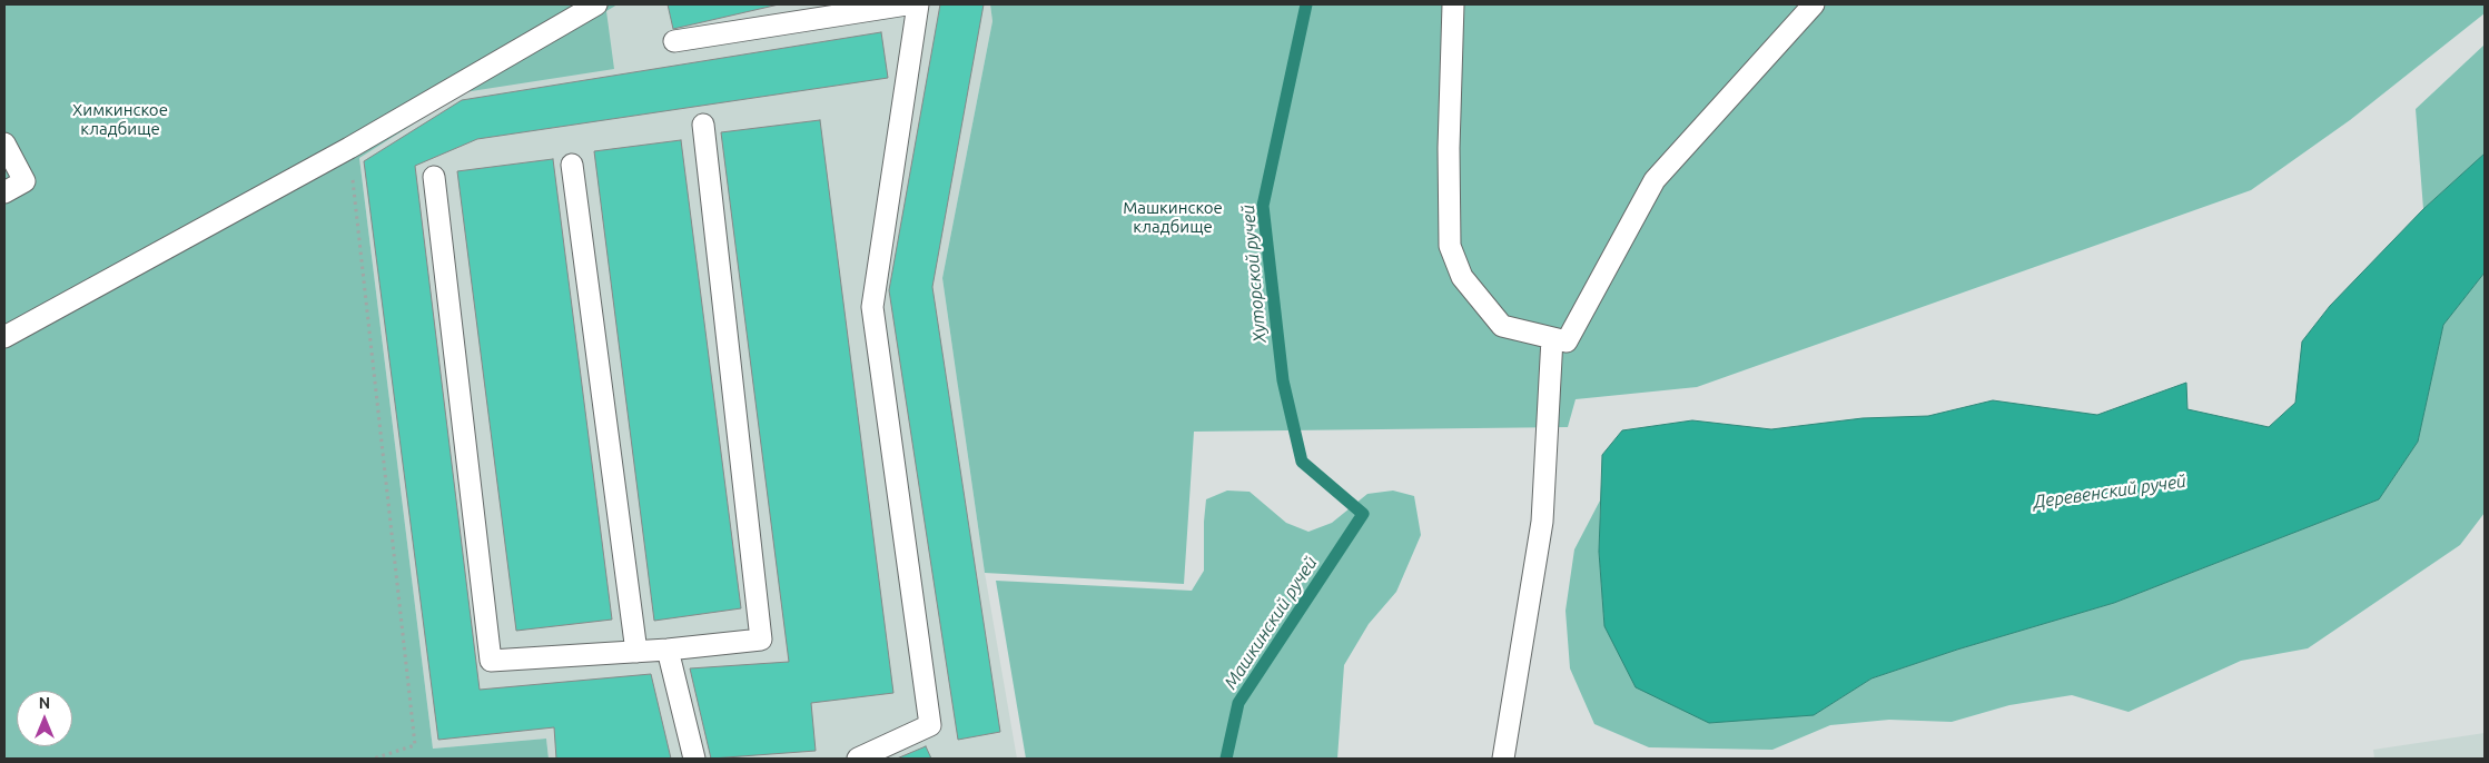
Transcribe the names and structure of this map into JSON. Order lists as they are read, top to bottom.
{
  "water": ["Хуторской ручей", "Деревенский ручей", "Машкинский ручей"],
  "parks": ["Химкинское кладбище", "Машкинское кладбище"],
  "north": "top"
}
